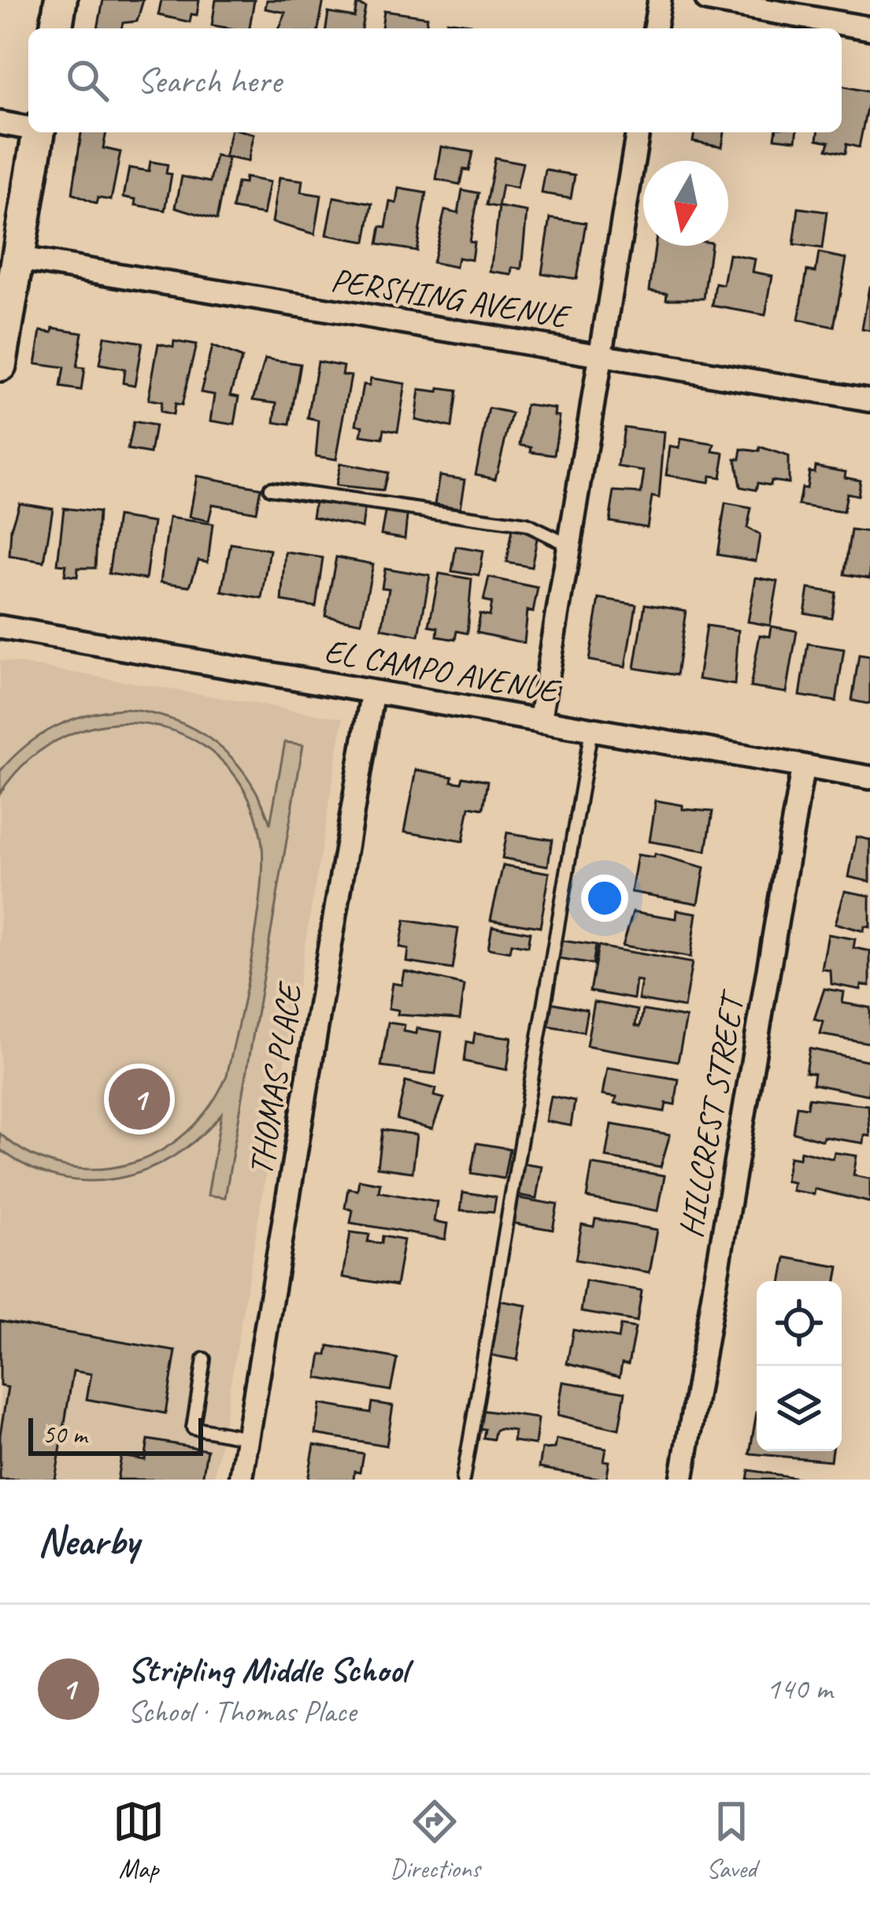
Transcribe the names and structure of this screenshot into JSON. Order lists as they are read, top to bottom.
{
  "streets": {
    "street": [
      "PERSHING AVENUE",
      "EL CAMPO AVENUE",
      "THOMAS PLACE",
      "HILLCREST STREET"
    ]
  },
  "crossings": [
    ["EL CAMPO AVENUE", "THOMAS PLACE"],
    ["EL CAMPO AVENUE", "HILLCREST STREET"]
  ],
  "scale_bar": "50 m",
  "north": "bottom",
  "page": {
    "search": "Search here",
    "pins": "1",
    "scale": "50 m",
    "heading": "Nearby",
    "list": [
      {
        "mark": "1",
        "name": "Stripling Middle School",
        "note": "School · Thomas Place",
        "value": "140 m"
      }
    ],
    "nav": ["Map", "Directions", "Saved"]
  }
}
